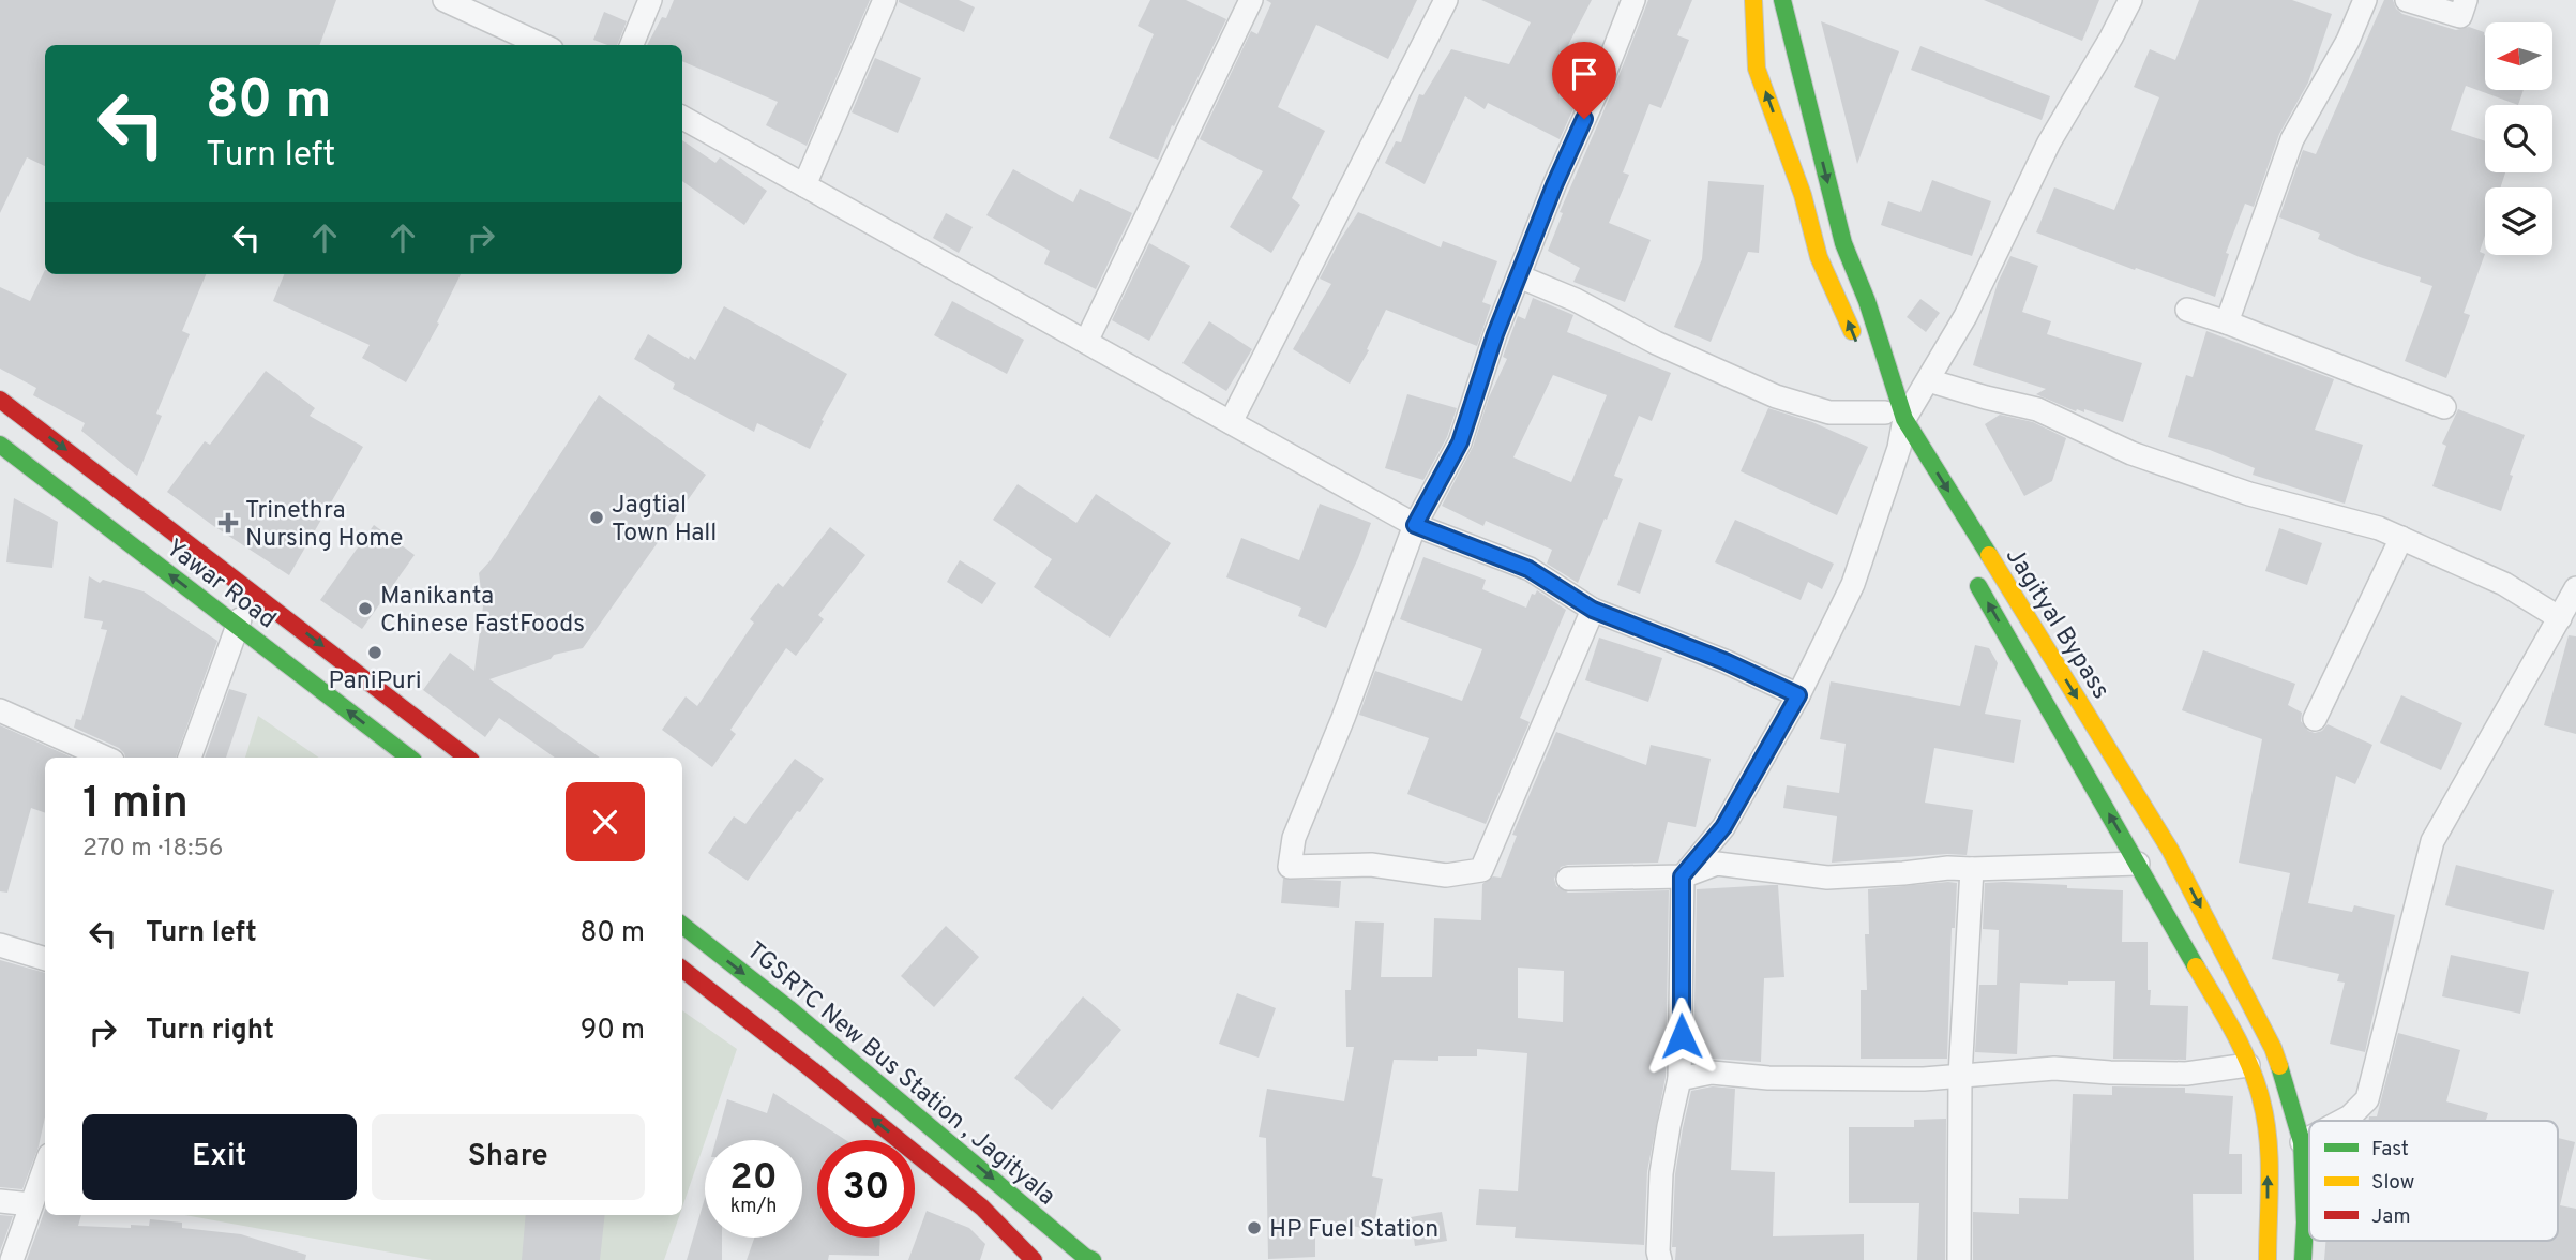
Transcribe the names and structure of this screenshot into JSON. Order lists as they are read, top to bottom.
{
  "streets": {
    "main road": ["Yawar Road", "Jagityal Bypass", "TGSRTC New Bus Station , Jagityala"]
  },
  "places": {
    "other": [
      "Jagtial Town Hall",
      "Manikanta Chinese FastFoods",
      "PaniPuri",
      "HP Fuel Station"
    ],
    "health": ["Trinethra Nursing Home"]
  },
  "legend": ["Fast", "Slow", "Jam"],
  "north": "left",
  "page": {
    "turn": ["80 m", "Turn left"],
    "heading": ["1 min", "270 m · 18:56"],
    "list": [
      {
        "name": "Turn left",
        "value": "80 m"
      },
      {
        "name": "Turn right",
        "value": "90 m"
      }
    ],
    "buttons": ["Exit", "Share"],
    "speed": "20 km/h",
    "limit": "30"
  }
}
